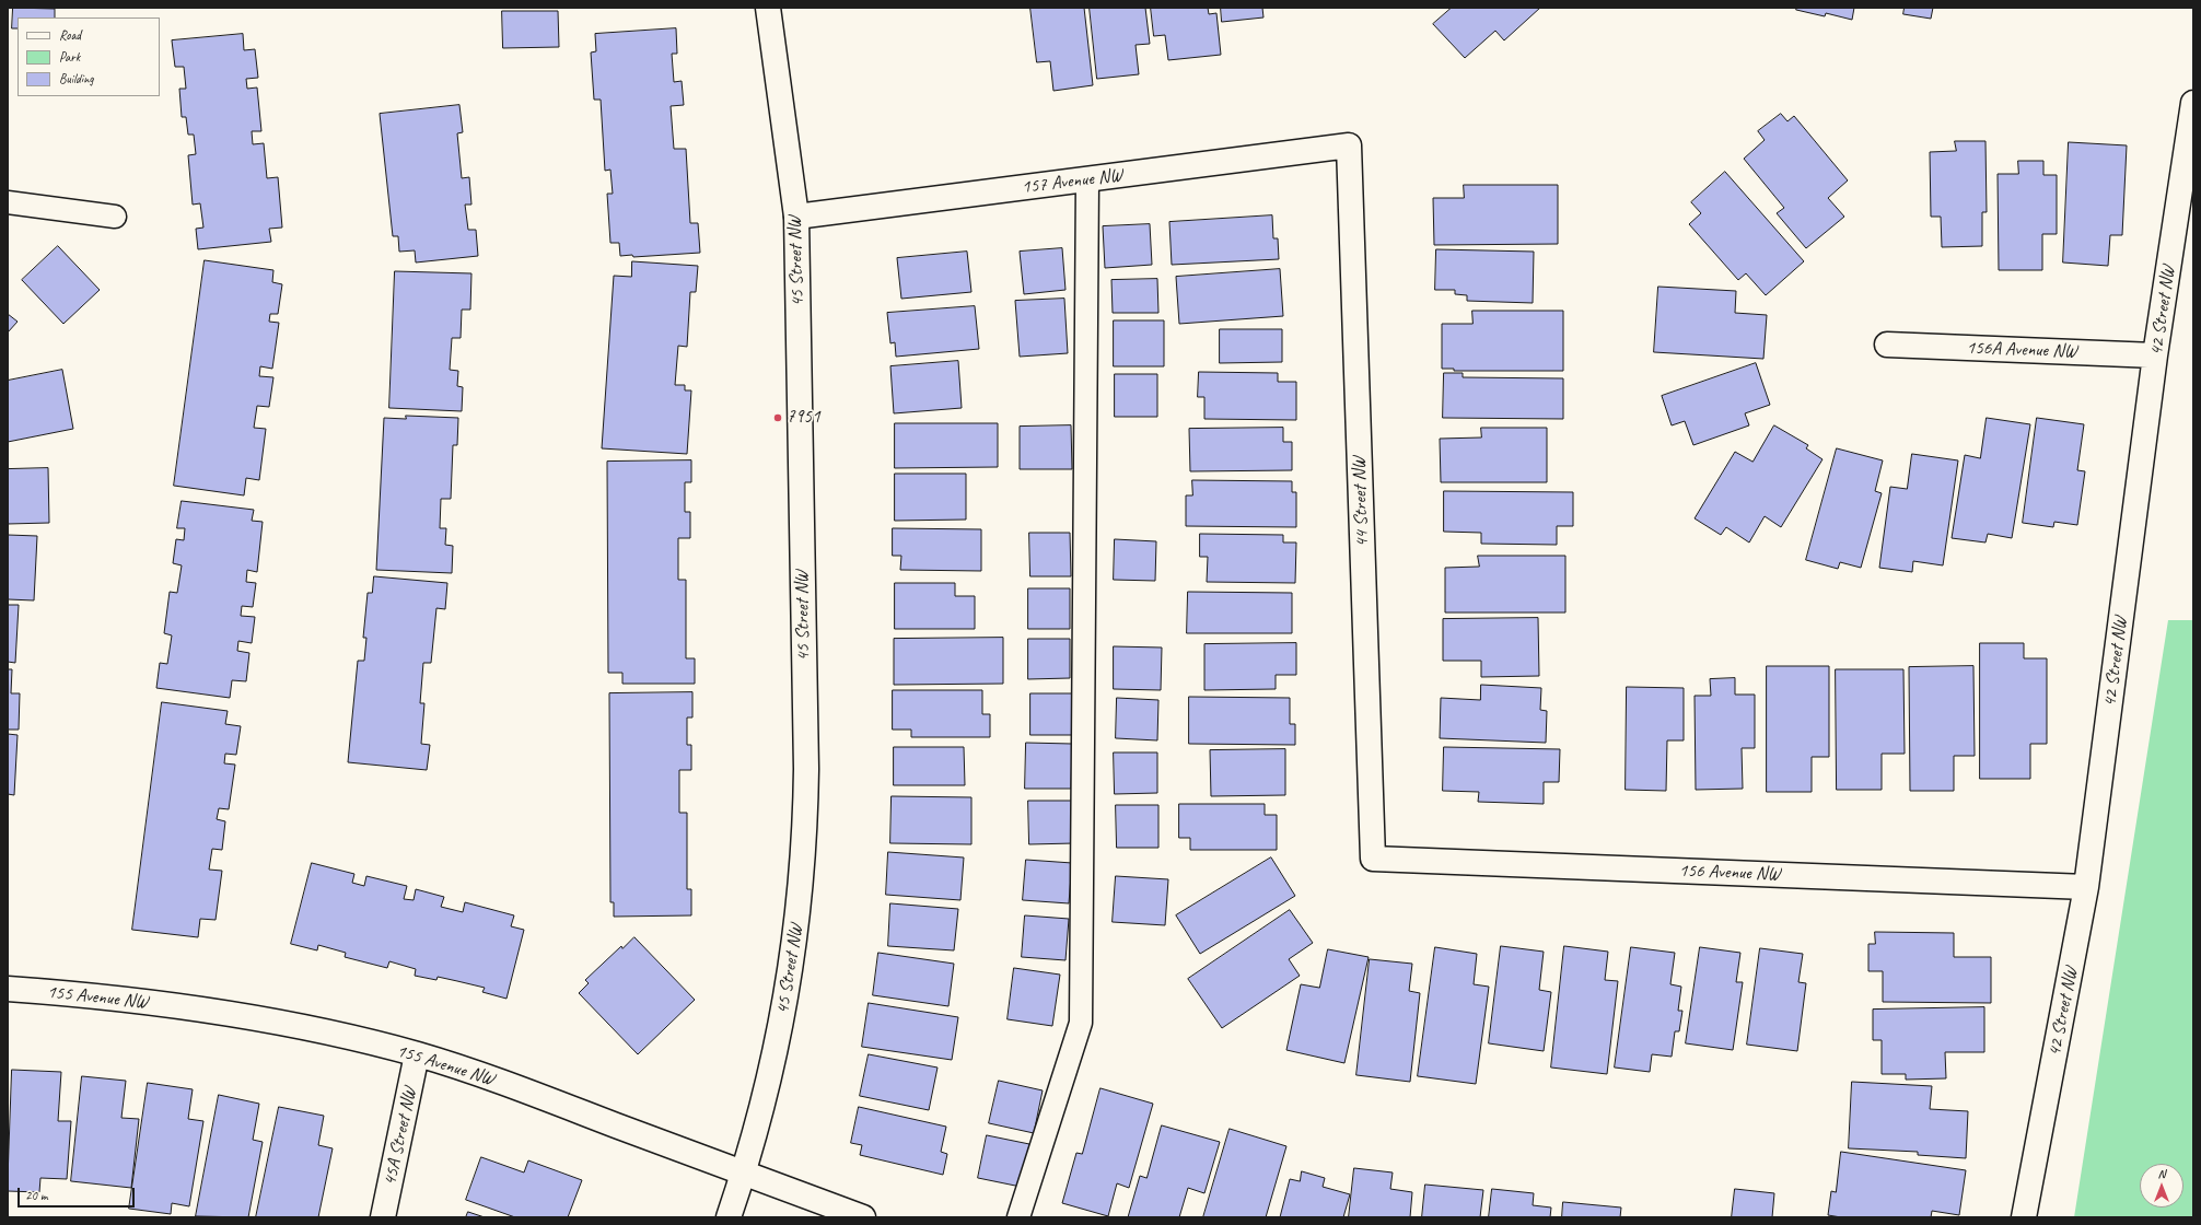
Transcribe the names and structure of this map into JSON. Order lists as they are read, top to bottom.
{
  "streets": {
    "street": [
      "157 Avenue NW",
      "45 Street NW",
      "42 Street NW",
      "156A Avenue NW",
      "44 Street NW",
      "156 Avenue NW",
      "155 Avenue NW",
      "45A Street NW"
    ]
  },
  "crossings": [
    ["157 Avenue NW", "45 Street NW"],
    ["157 Avenue NW", "44 Street NW"],
    ["45 Street NW", "155 Avenue NW"],
    ["42 Street NW", "156A Avenue NW"],
    ["42 Street NW", "156 Avenue NW"],
    ["44 Street NW", "156 Avenue NW"],
    ["155 Avenue NW", "45A Street NW"]
  ],
  "places": ["7951"],
  "legend": ["Road", "Park", "Building"],
  "scale_bar": "20 m",
  "north": "top"
}
